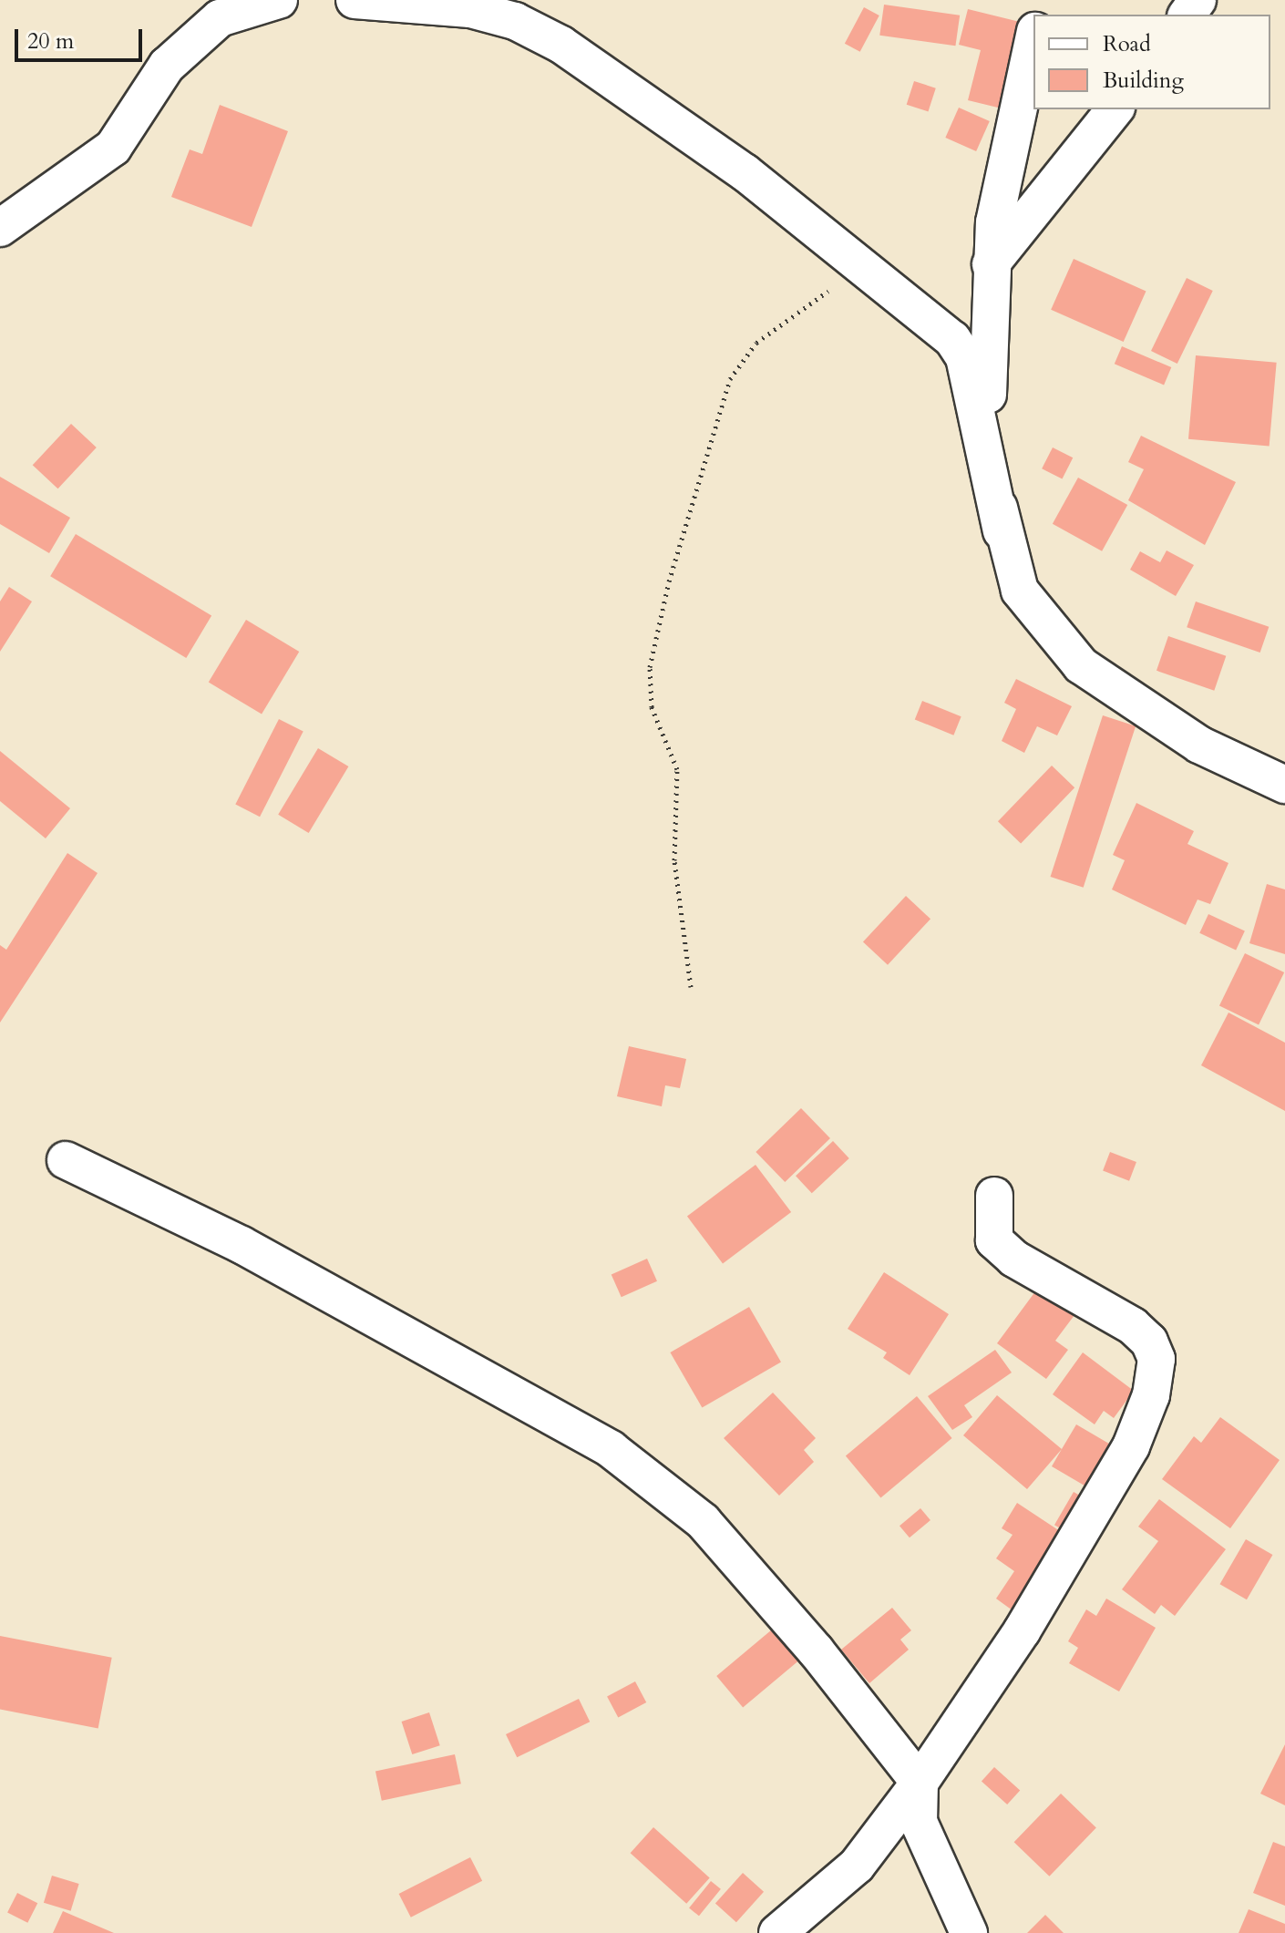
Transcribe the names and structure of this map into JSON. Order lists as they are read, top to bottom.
{
  "legend": ["Road", "Building"],
  "scale_bar": "20 m"
}
